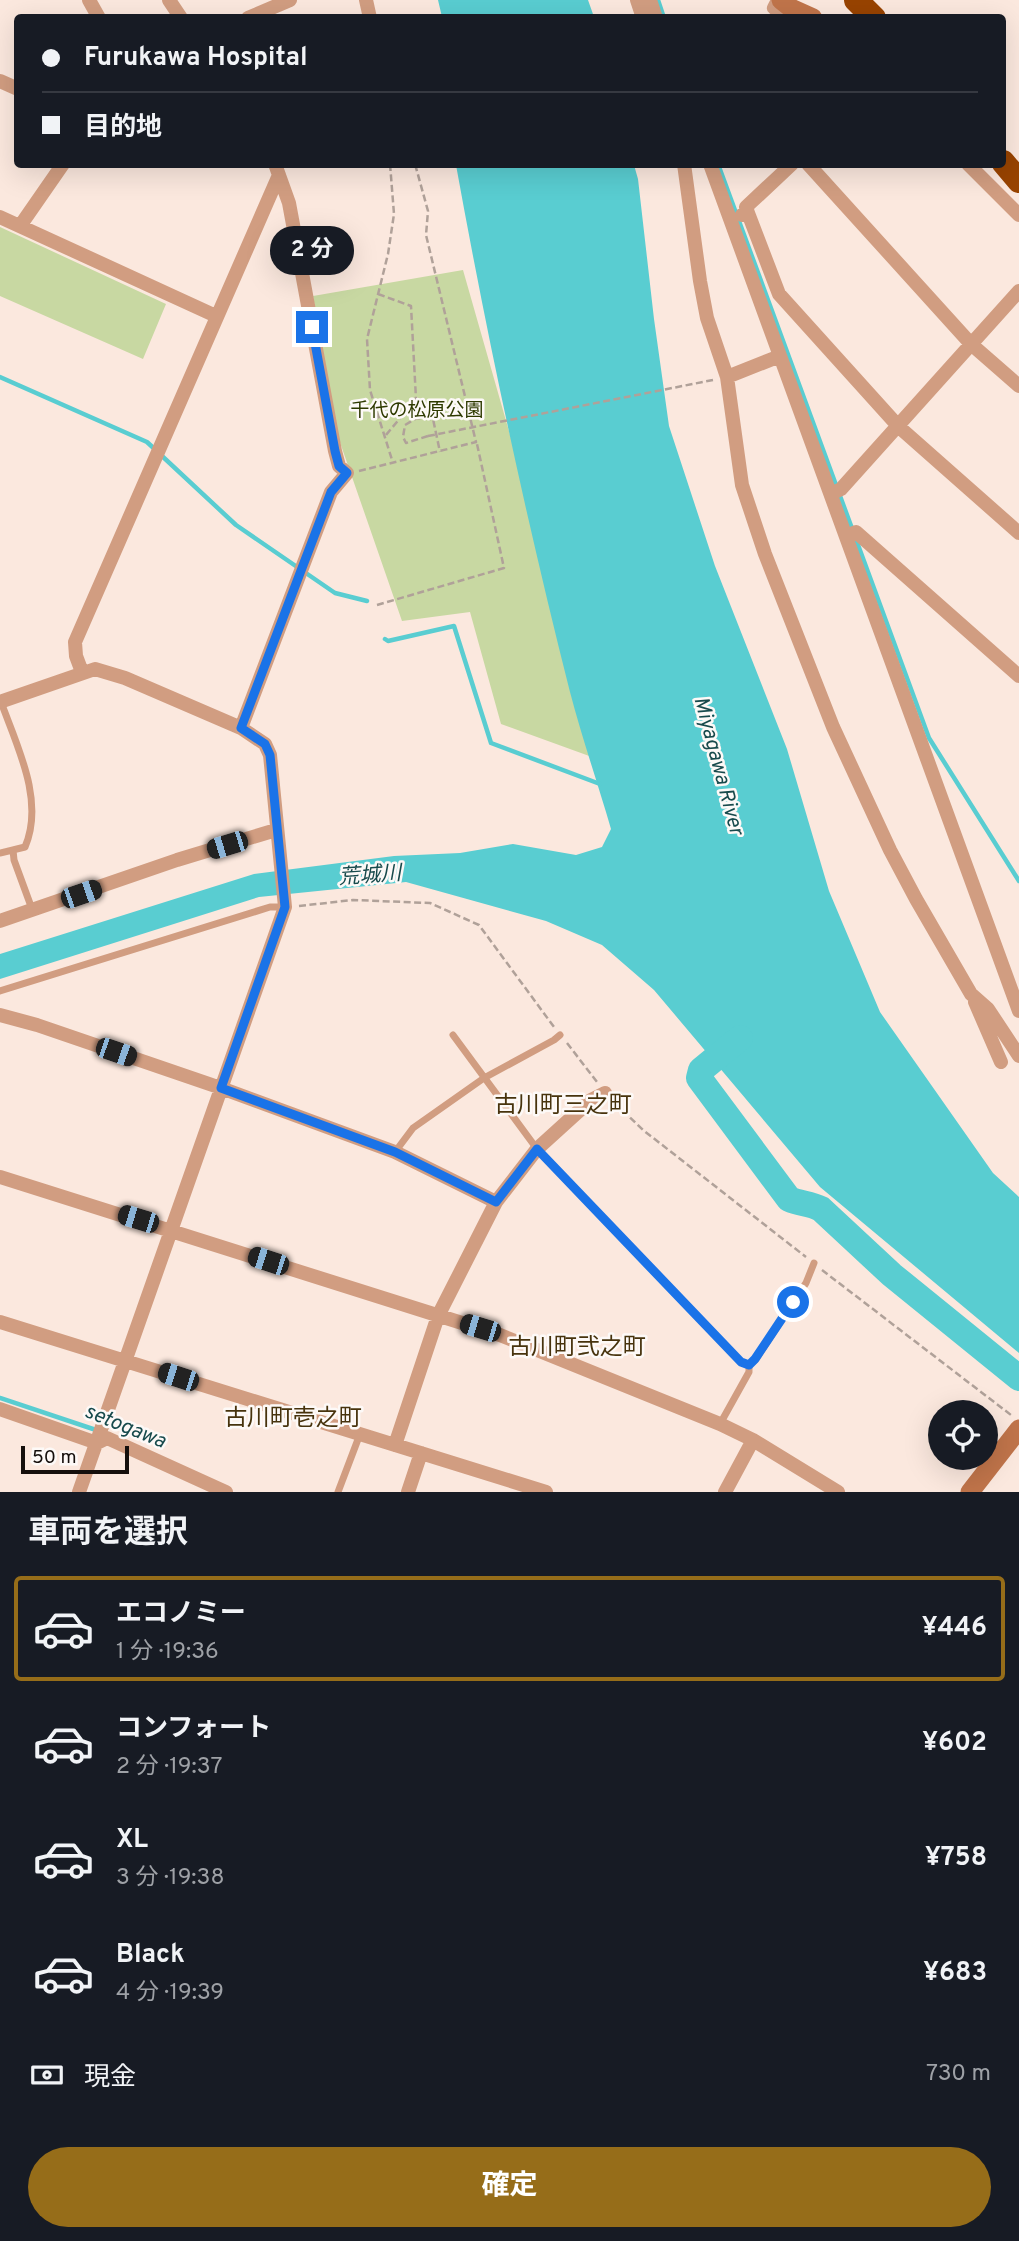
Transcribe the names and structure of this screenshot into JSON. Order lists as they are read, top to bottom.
{
  "districts": ["古川町三之町", "古川町弐之町", "古川町壱之町"],
  "water": ["Miyagawa River", "荒城川", "setogawa"],
  "parks": ["千代の松原公園"],
  "scale_bar": "50 m",
  "page": {
    "banner": ["Furukawa Hospital", "目的地"],
    "bubble": "2 分",
    "scale": "50 m",
    "heading": "車両を選択",
    "list": [
      {
        "name": "エコノミー",
        "note": "1 分 · 19:36",
        "value": "¥446"
      },
      {
        "name": "コンフォート",
        "note": "2 分 · 19:37",
        "value": "¥602"
      },
      {
        "name": "XL",
        "note": "3 分 · 19:38",
        "value": "¥758"
      },
      {
        "name": "Black",
        "note": "4 分 · 19:39",
        "value": "¥683"
      }
    ],
    "pay": ["現金", "730 m"],
    "buttons": "確定"
  }
}
